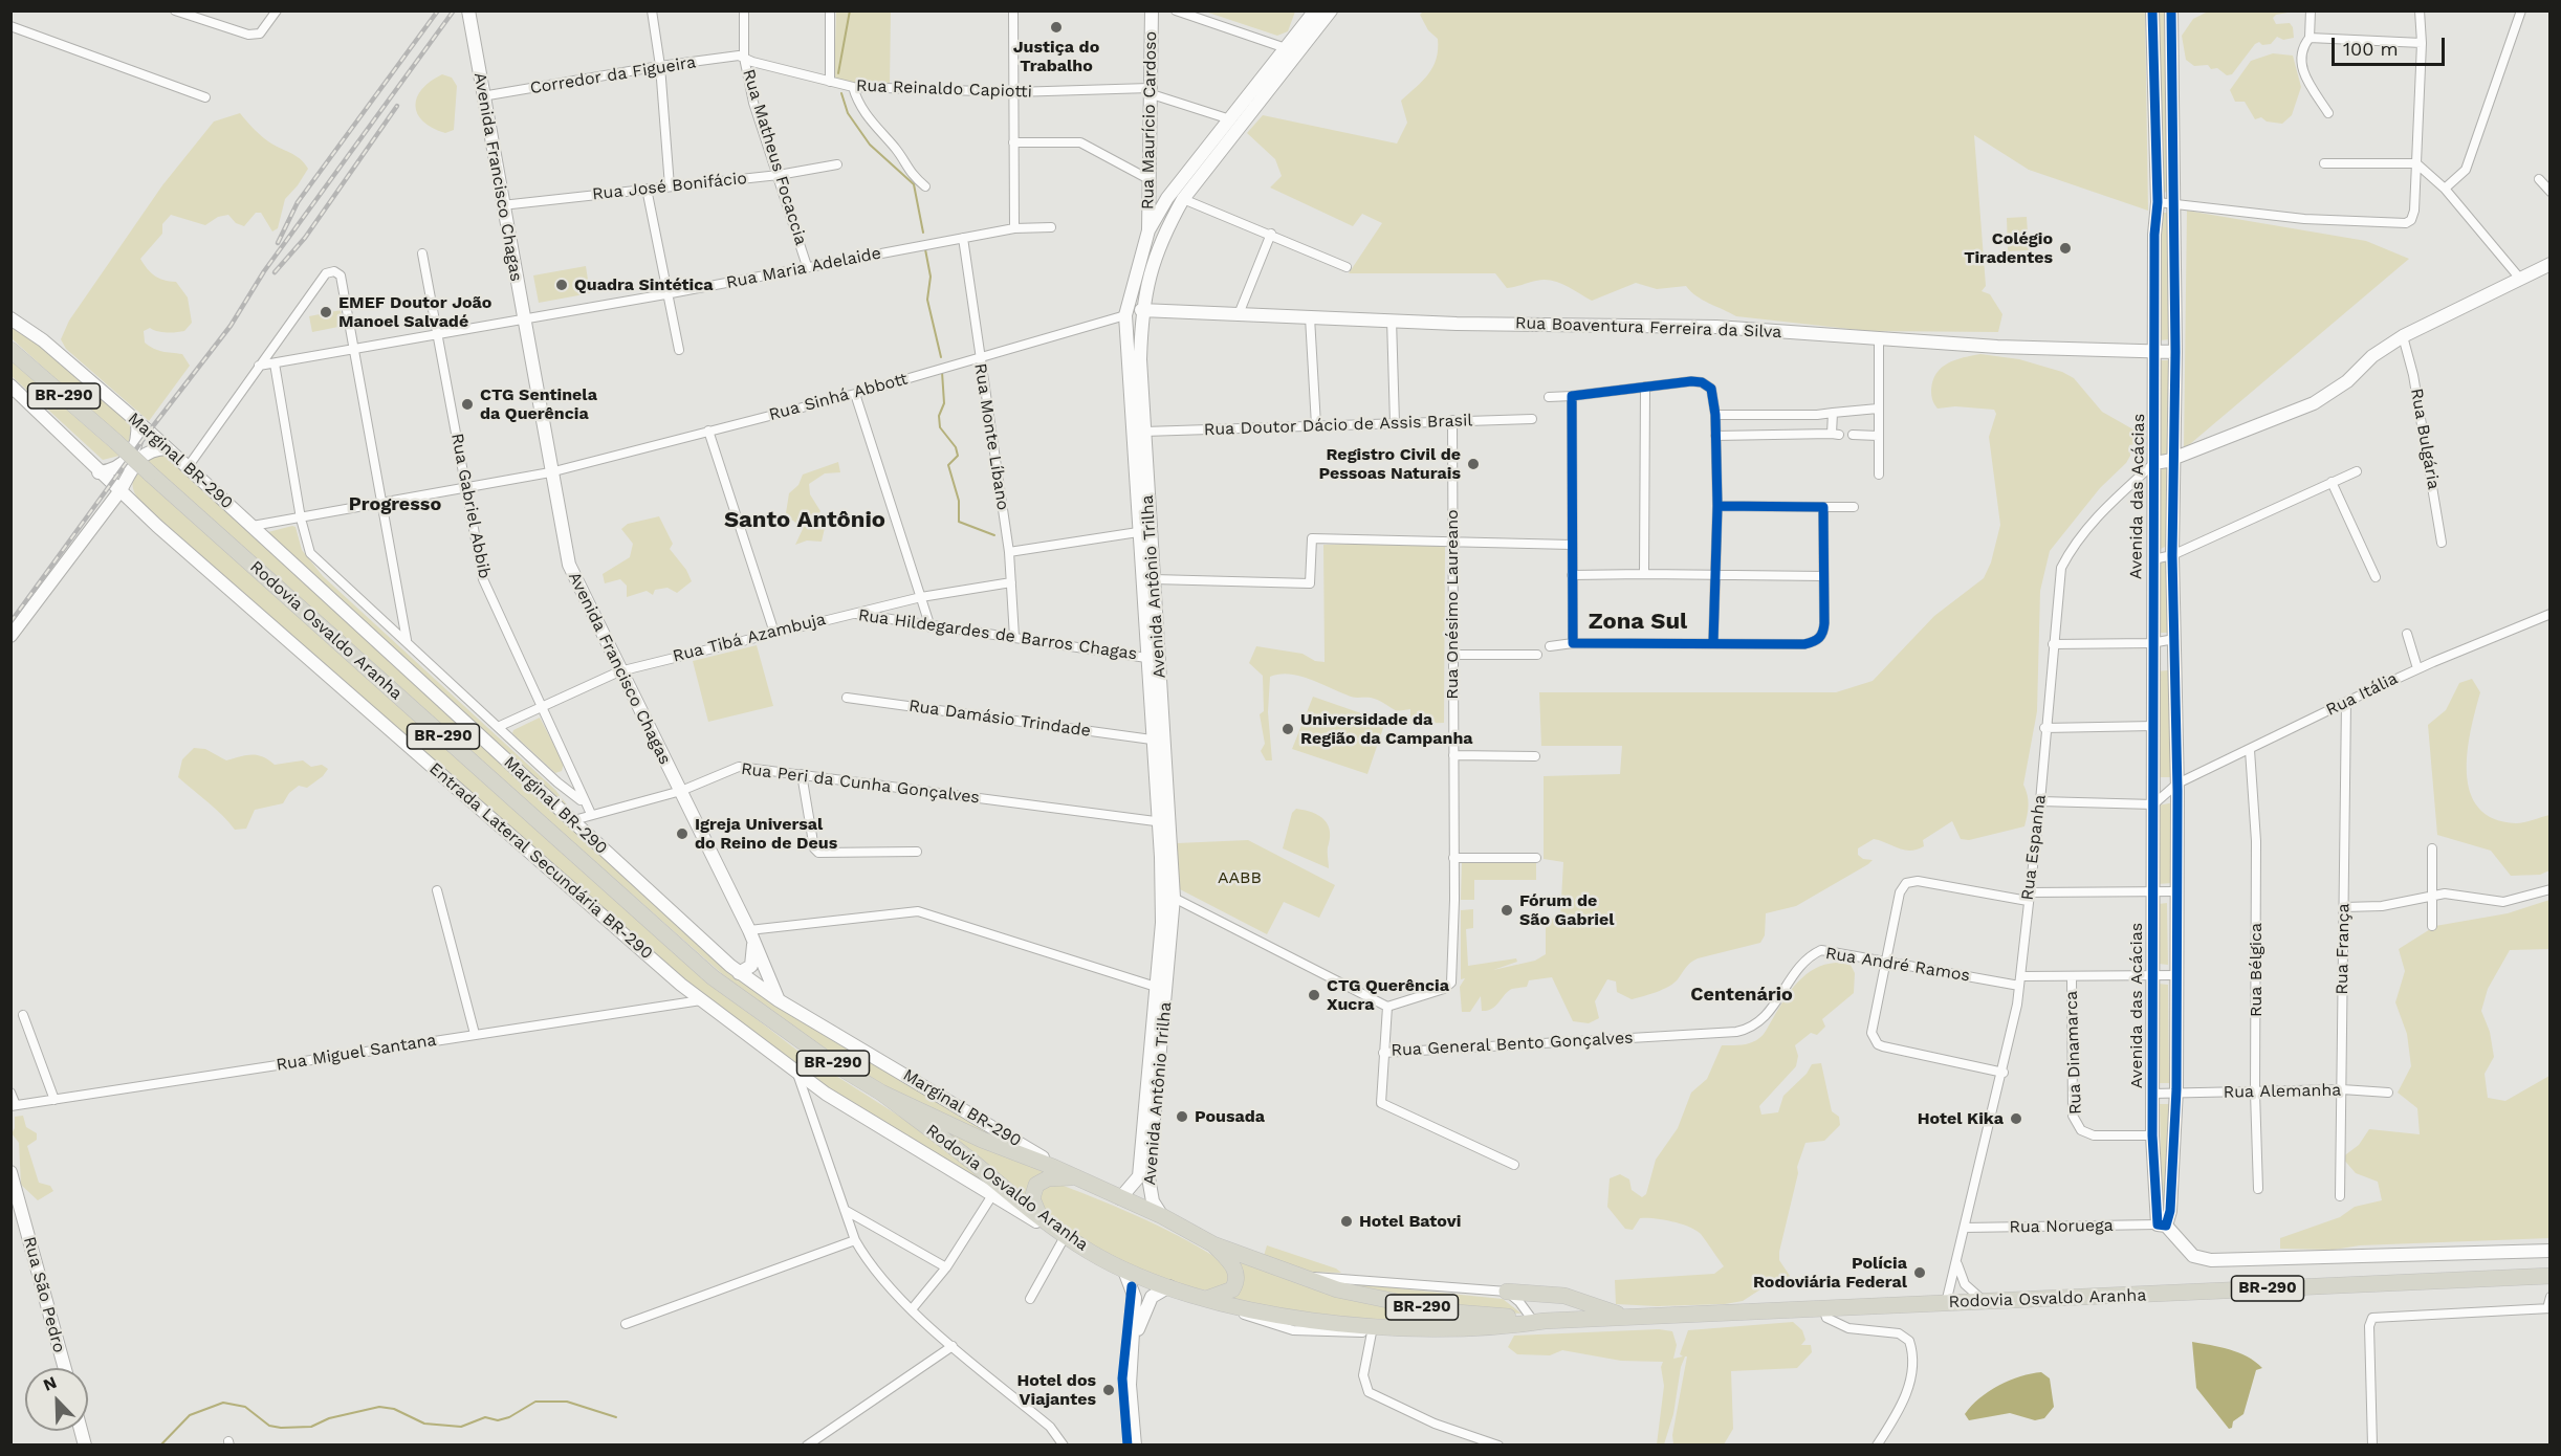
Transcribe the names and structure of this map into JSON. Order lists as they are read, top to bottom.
{
  "streets": {
    "highway": ["BR-290", "Rodovia Osvaldo Aranha"],
    "main road": [
      "Rua Maurício Cardoso",
      "Avenida Francisco Chagas",
      "Rua Boaventura Ferreira da Silva",
      "Marginal BR-290",
      "Avenida das Acácias",
      "Avenida Antônio Trilha",
      "Entrada Lateral Secundária BR-290",
      "Rua São Pedro"
    ],
    "street": [
      "Corredor da Figueira",
      "Rua Reinaldo Capiotti",
      "Rua Matheus Focaccia",
      "Rua José Bonifácio",
      "Rua Maria Adelaide",
      "Rua Sinhá Abbott",
      "Rua Doutor Dácio de Assis Brasil",
      "Rua Monte Líbano",
      "Rua Bulgária",
      "Rua Gabriel Abbib",
      "Rua Onésimo Laureano",
      "Rua Hildegardes de Barros Chagas",
      "Rua Tibá Azambuja",
      "Rua Itália",
      "Rua Damásio Trindade",
      "Rua Peri da Cunha Gonçalves",
      "Rua Espanha",
      "Rua França",
      "Rua André Ramos",
      "Rua Bélgica",
      "Rua General Bento Gonçalves",
      "Rua Miguel Santana",
      "Rua Dinamarca",
      "Rua Alemanha",
      "Rua Noruega"
    ]
  },
  "crossings": [
    ["Corredor da Figueira", "Rua Reinaldo Capiotti"],
    ["Corredor da Figueira", "Rua Matheus Focaccia"],
    ["Corredor da Figueira", "Avenida Francisco Chagas"],
    ["Rua Reinaldo Capiotti", "Rua Maurício Cardoso"],
    ["Rua Reinaldo Capiotti", "Rua Matheus Focaccia"],
    ["Rua Reinaldo Capiotti", "Avenida Antônio Trilha"],
    ["Rua Maurício Cardoso", "Avenida Antônio Trilha"],
    ["Rua Matheus Focaccia", "Rua José Bonifácio"],
    ["Rua Matheus Focaccia", "Rua Maria Adelaide"],
    ["Avenida Francisco Chagas", "Rua José Bonifácio"],
    ["Avenida Francisco Chagas", "Rua Maria Adelaide"],
    ["Avenida Francisco Chagas", "Rua Sinhá Abbott"],
    ["Avenida Francisco Chagas", "Marginal BR-290"],
    ["Avenida Francisco Chagas", "Rua Tibá Azambuja"],
    ["Avenida Francisco Chagas", "Rua Peri da Cunha Gonçalves"],
    ["Rua Maria Adelaide", "Rua Monte Líbano"],
    ["Rua Maria Adelaide", "Rua Gabriel Abbib"],
    ["Rua Boaventura Ferreira da Silva", "Avenida das Acácias"],
    ["Rua Boaventura Ferreira da Silva", "Avenida Antônio Trilha"],
    ["BR-290", "Rodovia Osvaldo Aranha"],
    ["Rua Sinhá Abbott", "Rua Monte Líbano"],
    ["Rua Sinhá Abbott", "Rua Gabriel Abbib"],
    ["Rua Sinhá Abbott", "Avenida Antônio Trilha"],
    ["Rua Doutor Dácio de Assis Brasil", "Avenida Antônio Trilha"],
    ["Rua Doutor Dácio de Assis Brasil", "Rua Onésimo Laureano"],
    ["Rua Monte Líbano", "Rua Hildegardes de Barros Chagas"],
    ["Rua Monte Líbano", "Rua Tibá Azambuja"],
    ["Marginal BR-290", "Rodovia Osvaldo Aranha"],
    ["Marginal BR-290", "Rua Peri da Cunha Gonçalves"],
    ["Avenida das Acácias", "Rua Itália"],
    ["Avenida das Acácias", "Rua Espanha"],
    ["Avenida das Acácias", "Rua André Ramos"],
    ["Avenida das Acácias", "Rua Dinamarca"],
    ["Avenida das Acácias", "Rua Alemanha"],
    ["Avenida das Acácias", "Rua Noruega"],
    ["Rua Gabriel Abbib", "Rua Tibá Azambuja"],
    ["Rua Gabriel Abbib", "Rua Peri da Cunha Gonçalves"],
    ["Avenida Antônio Trilha", "Rodovia Osvaldo Aranha"],
    ["Avenida Antônio Trilha", "Rua Hildegardes de Barros Chagas"],
    ["Avenida Antônio Trilha", "Rua Damásio Trindade"],
    ["Avenida Antônio Trilha", "Rua Peri da Cunha Gonçalves"],
    ["Rua Onésimo Laureano", "Rua General Bento Gonçalves"],
    ["Rodovia Osvaldo Aranha", "Rua Espanha"],
    ["Rodovia Osvaldo Aranha", "Entrada Lateral Secundária BR-290"],
    ["Rua Hildegardes de Barros Chagas", "Rua Tibá Azambuja"],
    ["Rua Itália", "Rua França"],
    ["Rua Itália", "Rua Bélgica"],
    ["Rua Espanha", "Rua André Ramos"],
    ["Rua Espanha", "Rua Noruega"],
    ["Entrada Lateral Secundária BR-290", "Rua Miguel Santana"],
    ["Rua França", "Rua Alemanha"],
    ["Rua André Ramos", "Rua General Bento Gonçalves"],
    ["Rua André Ramos", "Rua Dinamarca"],
    ["Rua Bélgica", "Rua Alemanha"]
  ],
  "districts": [
    "Progresso",
    "Santo Antônio",
    "Zona Sul",
    "Centenário"
  ],
  "parks": ["AABB"],
  "places": [
    "Justiça do Trabalho",
    "Colégio Tiradentes",
    "Quadra Sintética",
    "EMEF Doutor João Manoel Salvadé",
    "CTG Sentinela da Querência",
    "Registro Civil de Pessoas Naturais",
    "Universidade da Região da Campanha",
    "Igreja Universal do Reino de Deus",
    "Fórum de São Gabriel",
    "CTG Querência Xucra",
    "Pousada",
    "Hotel Kika",
    "Hotel Batovi",
    "Polícia Rodoviária Federal",
    "Hotel dos Viajantes"
  ],
  "scale_bar": "100 m",
  "north": "top left"
}
